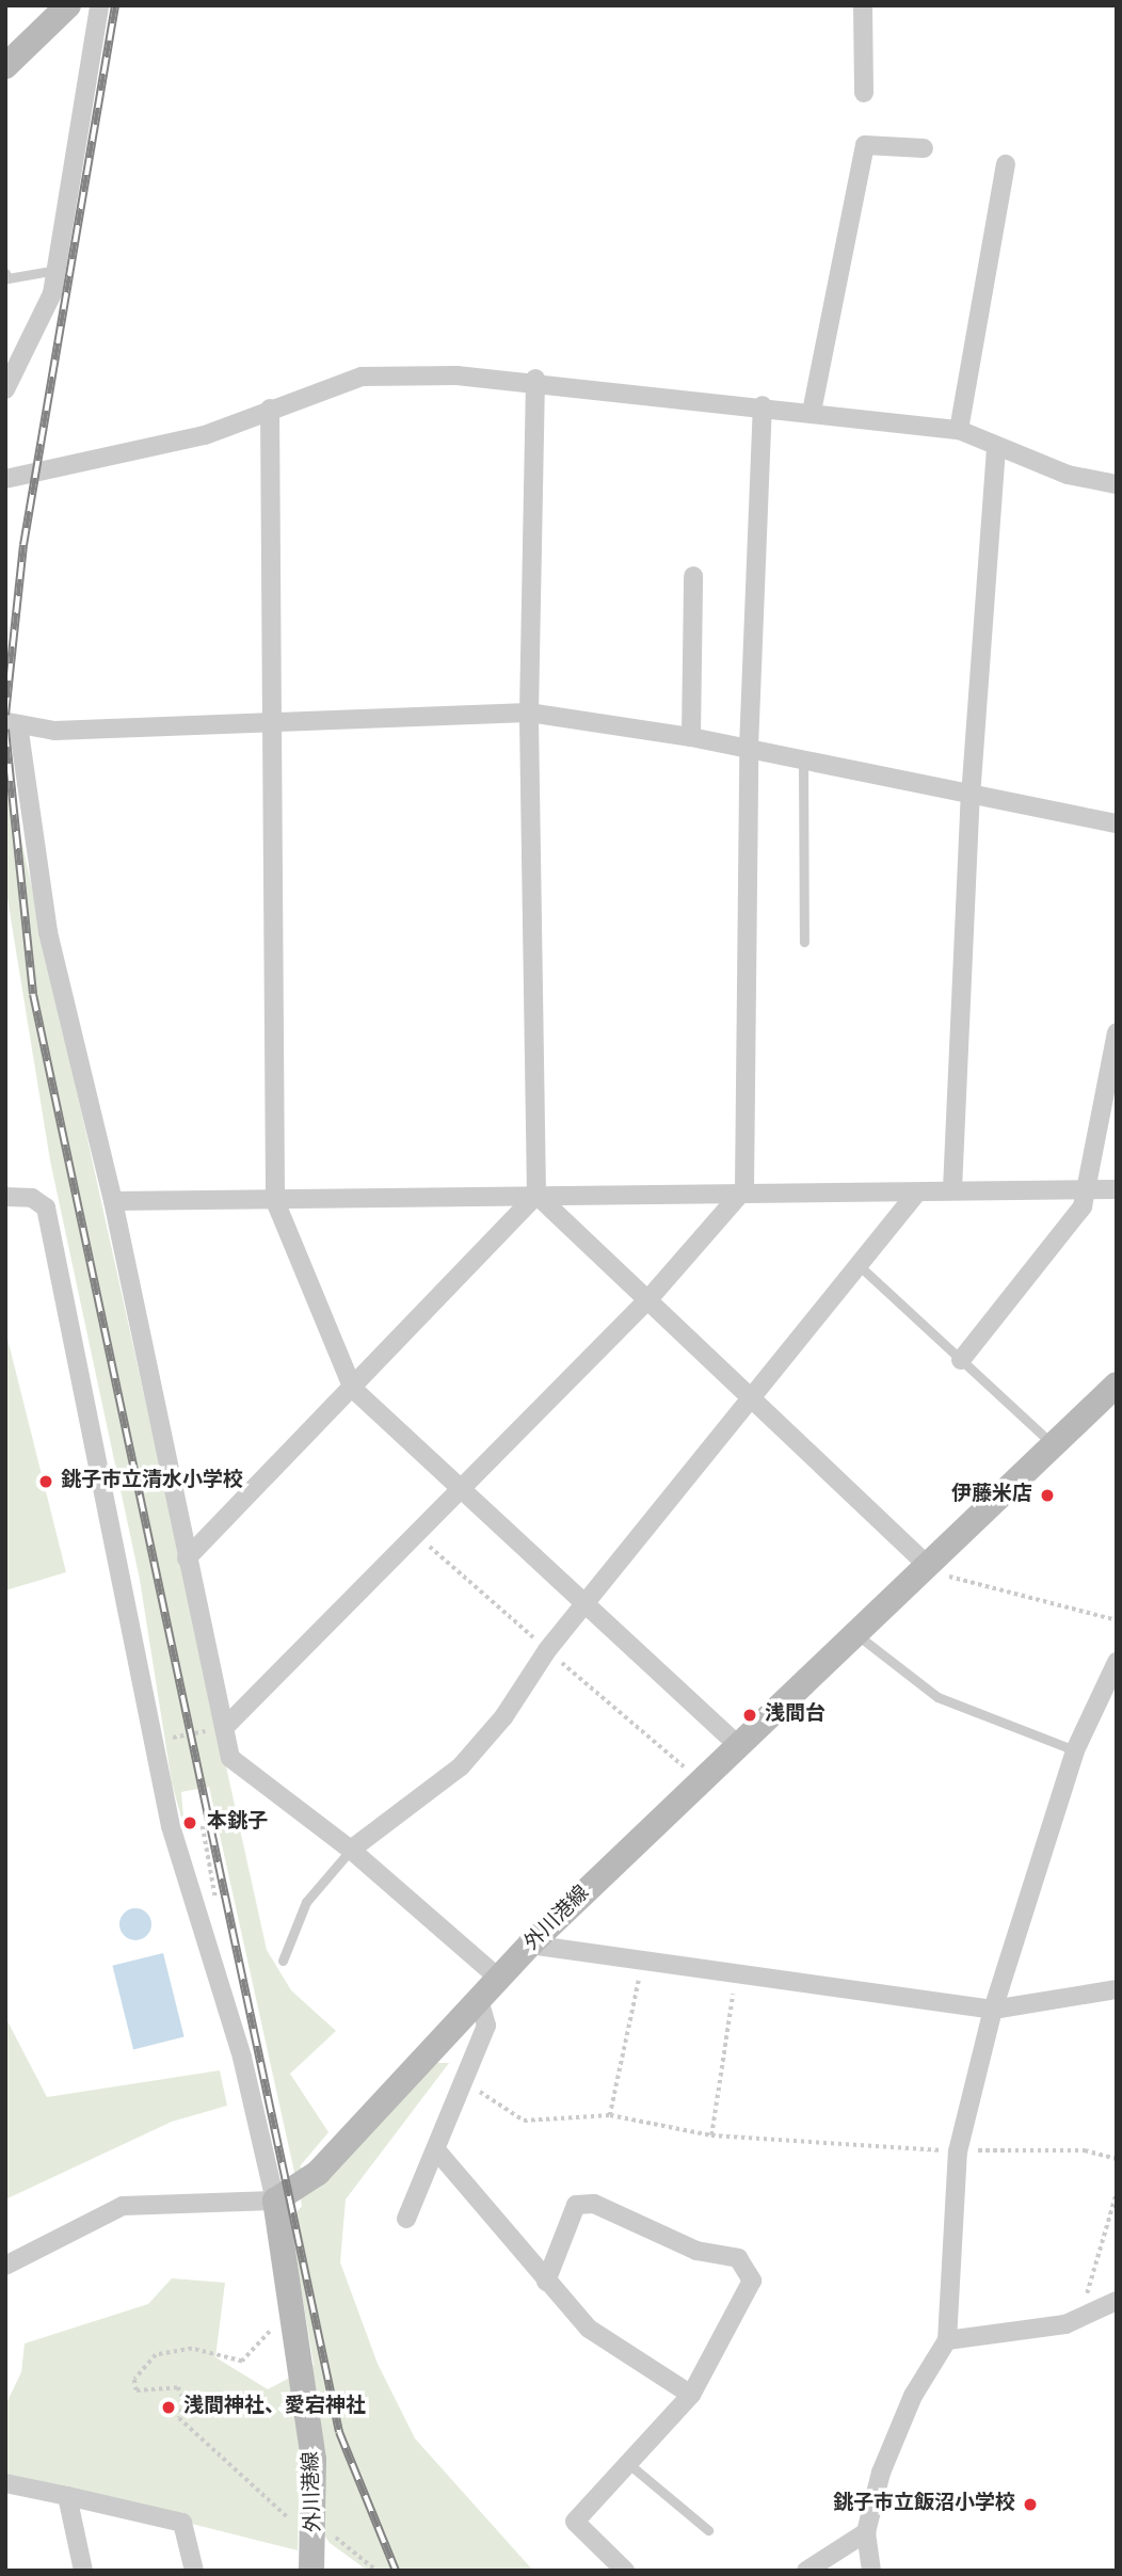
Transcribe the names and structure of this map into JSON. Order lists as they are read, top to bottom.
{
  "streets": {
    "main road": ["外川港線"]
  },
  "places": [
    "銚子市立清水小学校",
    "伊藤米店",
    "浅間台",
    "本銚子",
    "浅間神社、愛宕神社",
    "銚子市立飯沼小学校"
  ]
}
